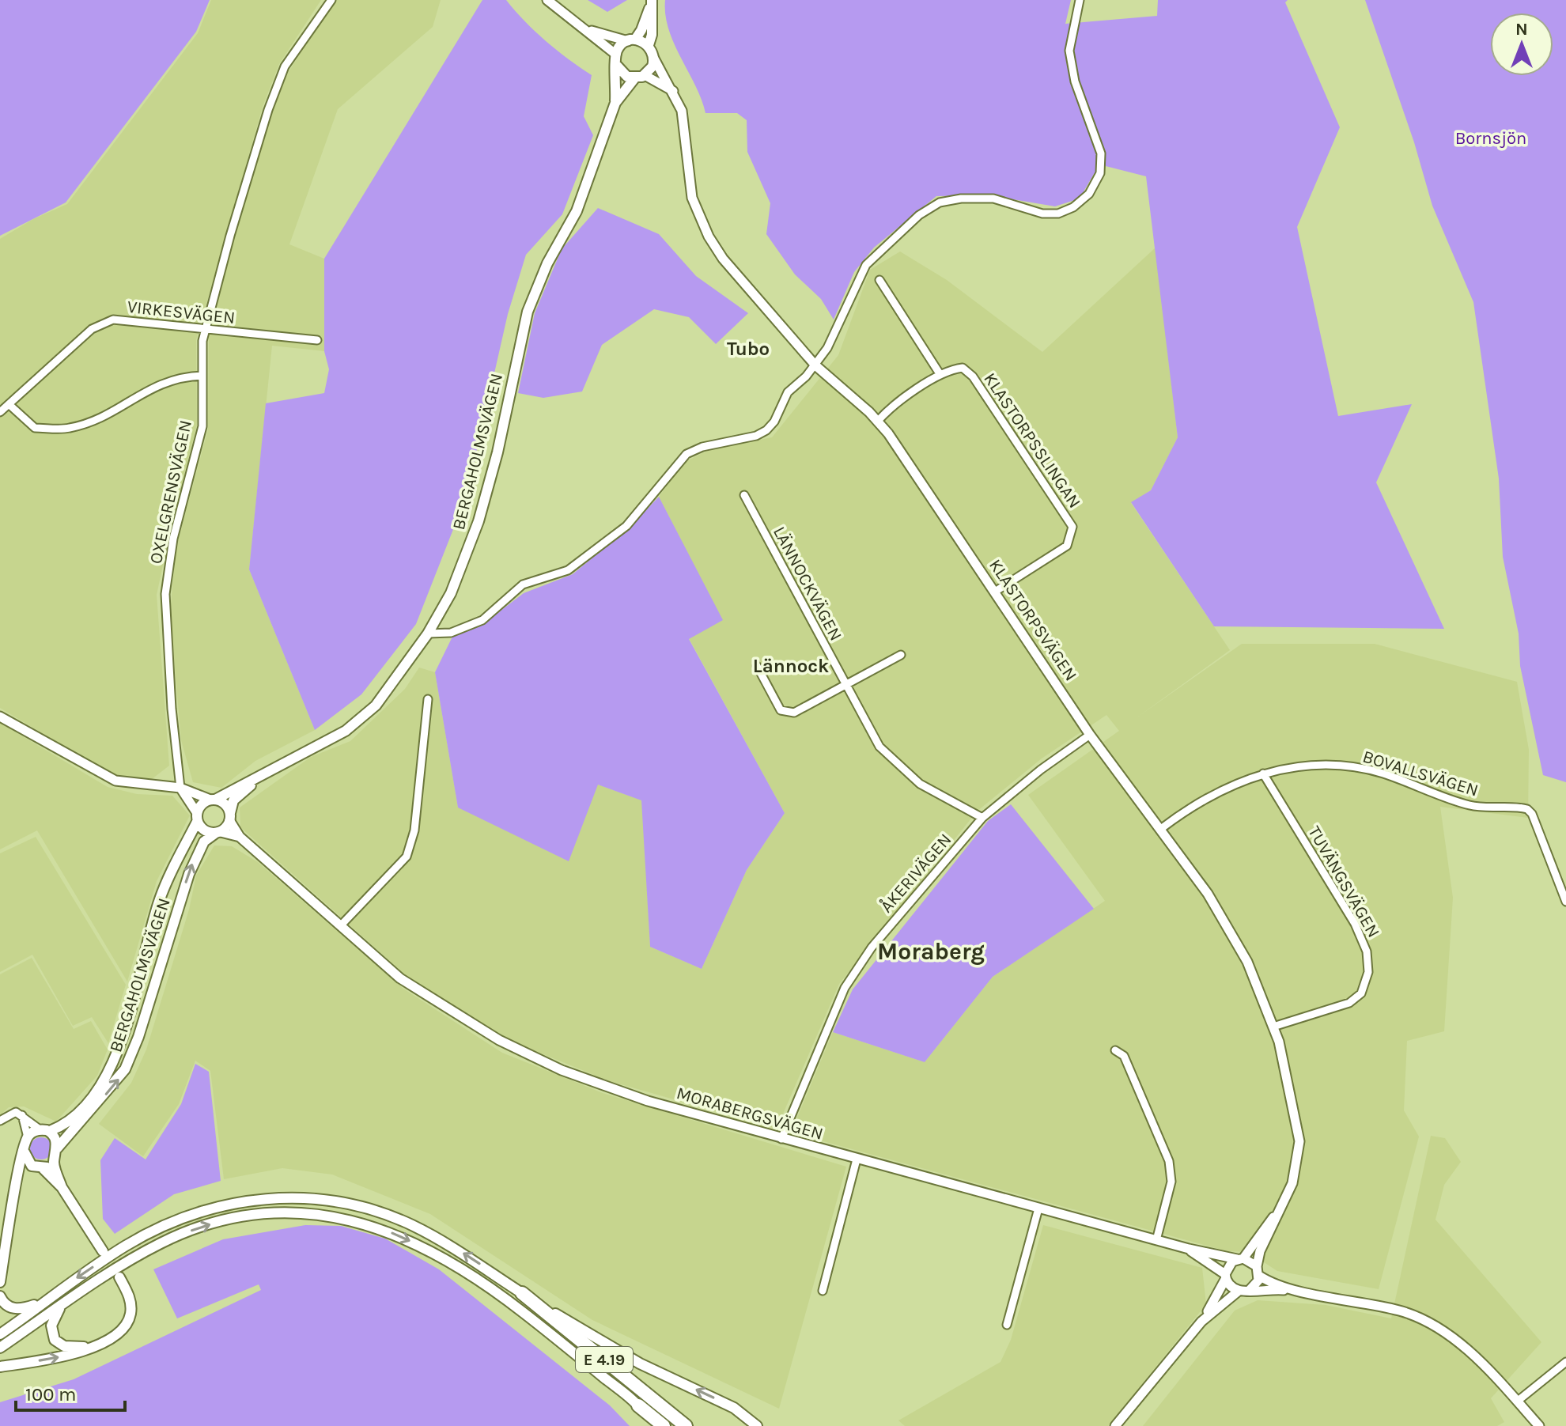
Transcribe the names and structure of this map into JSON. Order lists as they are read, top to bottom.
{
  "streets": {
    "highway": ["E 4.19"],
    "main road": ["BERGAHOLMSVÄGEN"],
    "street": [
      "VIRKESVÄGEN",
      "KLASTORPSSLINGAN",
      "OXELGRENSVÄGEN",
      "LÄNNOCKVÄGEN",
      "KLASTORPSVÄGEN",
      "BOVALLSVÄGEN",
      "ÅKERIVÄGEN",
      "TUVÄNGSVÄGEN",
      "MORABERGSVÄGEN"
    ]
  },
  "crossings": [
    ["VIRKESVÄGEN", "OXELGRENSVÄGEN"],
    ["KLASTORPSSLINGAN", "KLASTORPSVÄGEN"],
    ["BERGAHOLMSVÄGEN", "KLASTORPSVÄGEN"],
    ["BERGAHOLMSVÄGEN", "MORABERGSVÄGEN"],
    ["LÄNNOCKVÄGEN", "ÅKERIVÄGEN"],
    ["KLASTORPSVÄGEN", "BOVALLSVÄGEN"],
    ["KLASTORPSVÄGEN", "ÅKERIVÄGEN"],
    ["KLASTORPSVÄGEN", "TUVÄNGSVÄGEN"],
    ["KLASTORPSVÄGEN", "MORABERGSVÄGEN"],
    ["BOVALLSVÄGEN", "TUVÄNGSVÄGEN"],
    ["ÅKERIVÄGEN", "MORABERGSVÄGEN"]
  ],
  "districts": ["Tubo", "Lännock", "Moraberg"],
  "parks": ["Bornsjön"],
  "scale_bar": "100 m",
  "north": "top"
}
